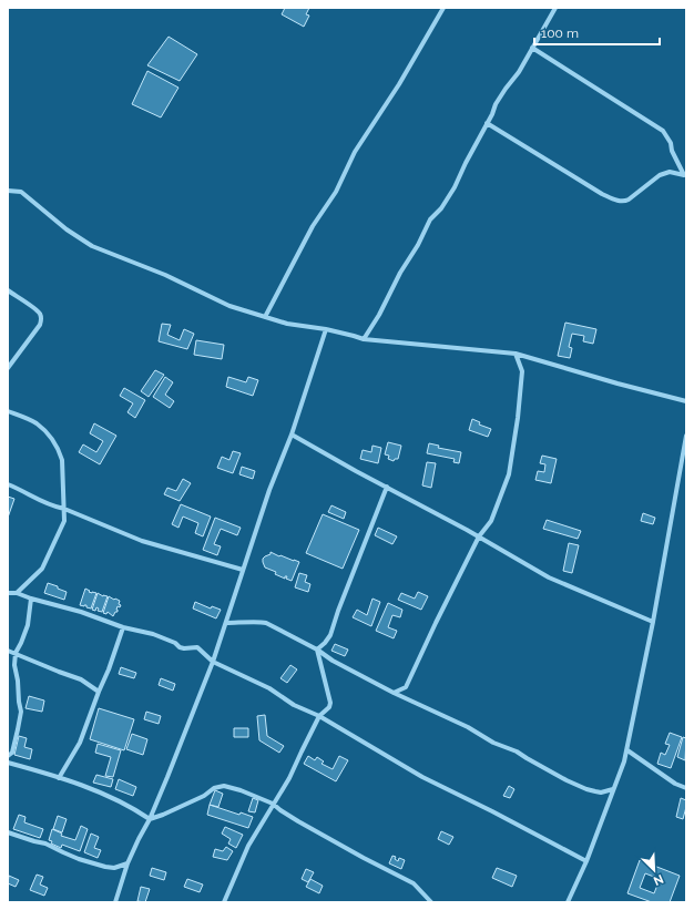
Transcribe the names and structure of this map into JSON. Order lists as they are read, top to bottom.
{
  "scale_bar": "100 m",
  "north": "bottom right"
}
